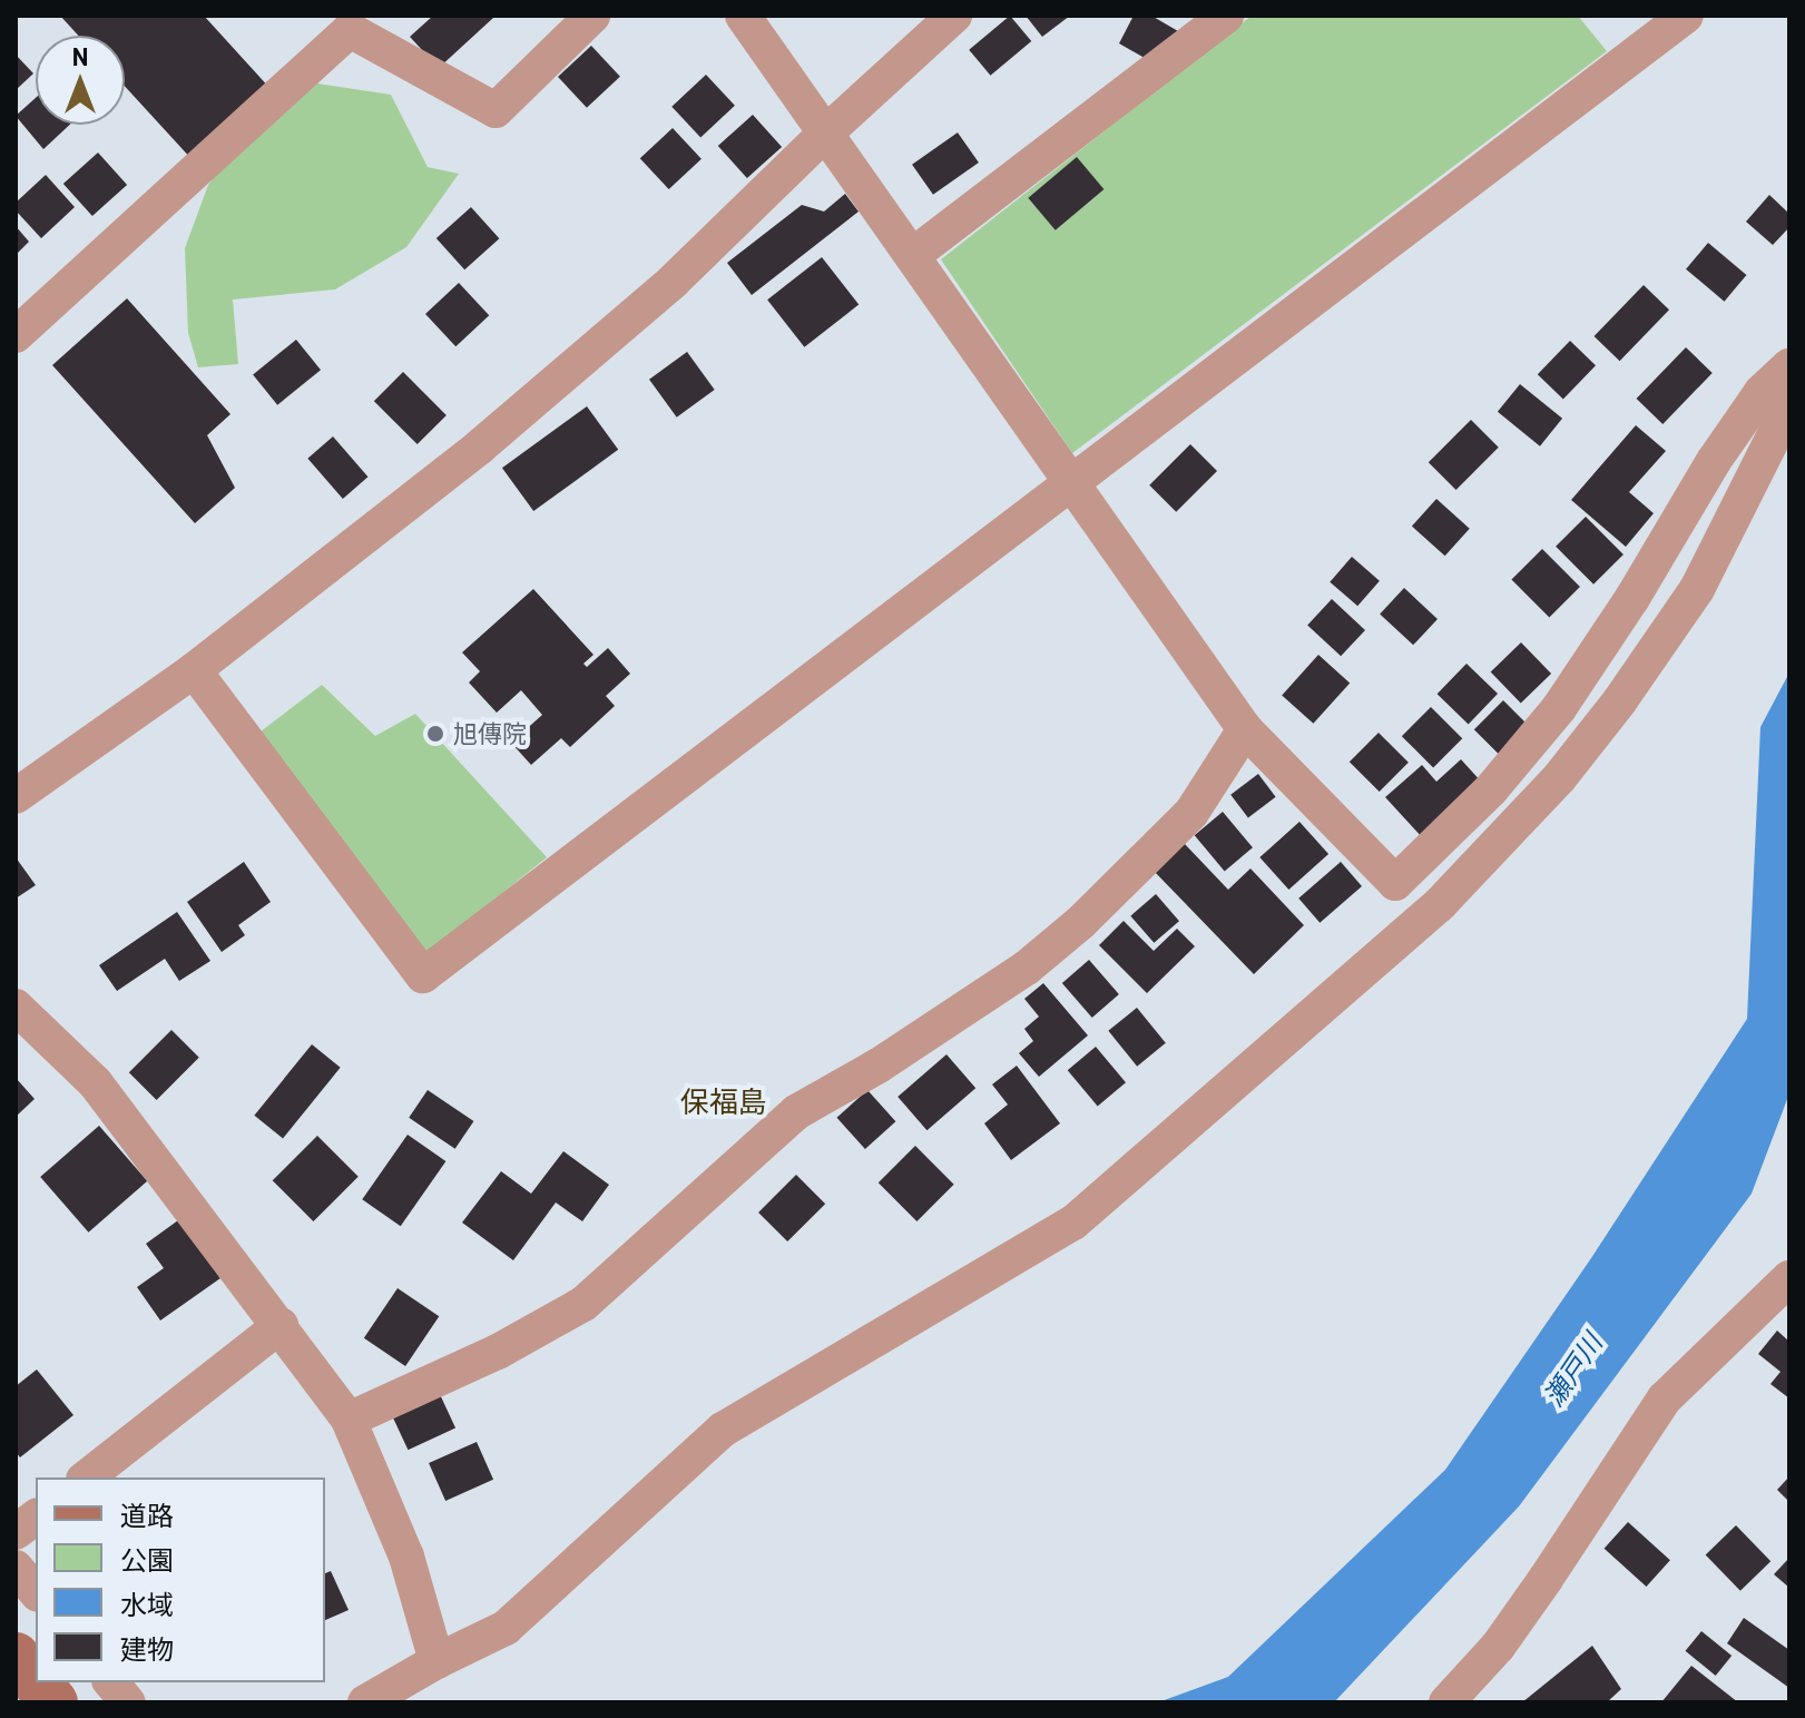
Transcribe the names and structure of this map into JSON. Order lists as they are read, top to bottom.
{
  "districts": ["保福島"],
  "water": ["瀬戸川"],
  "places": ["旭傳院"],
  "legend": [
    "道路",
    "公園",
    "水域",
    "建物"
  ],
  "north": "top"
}
